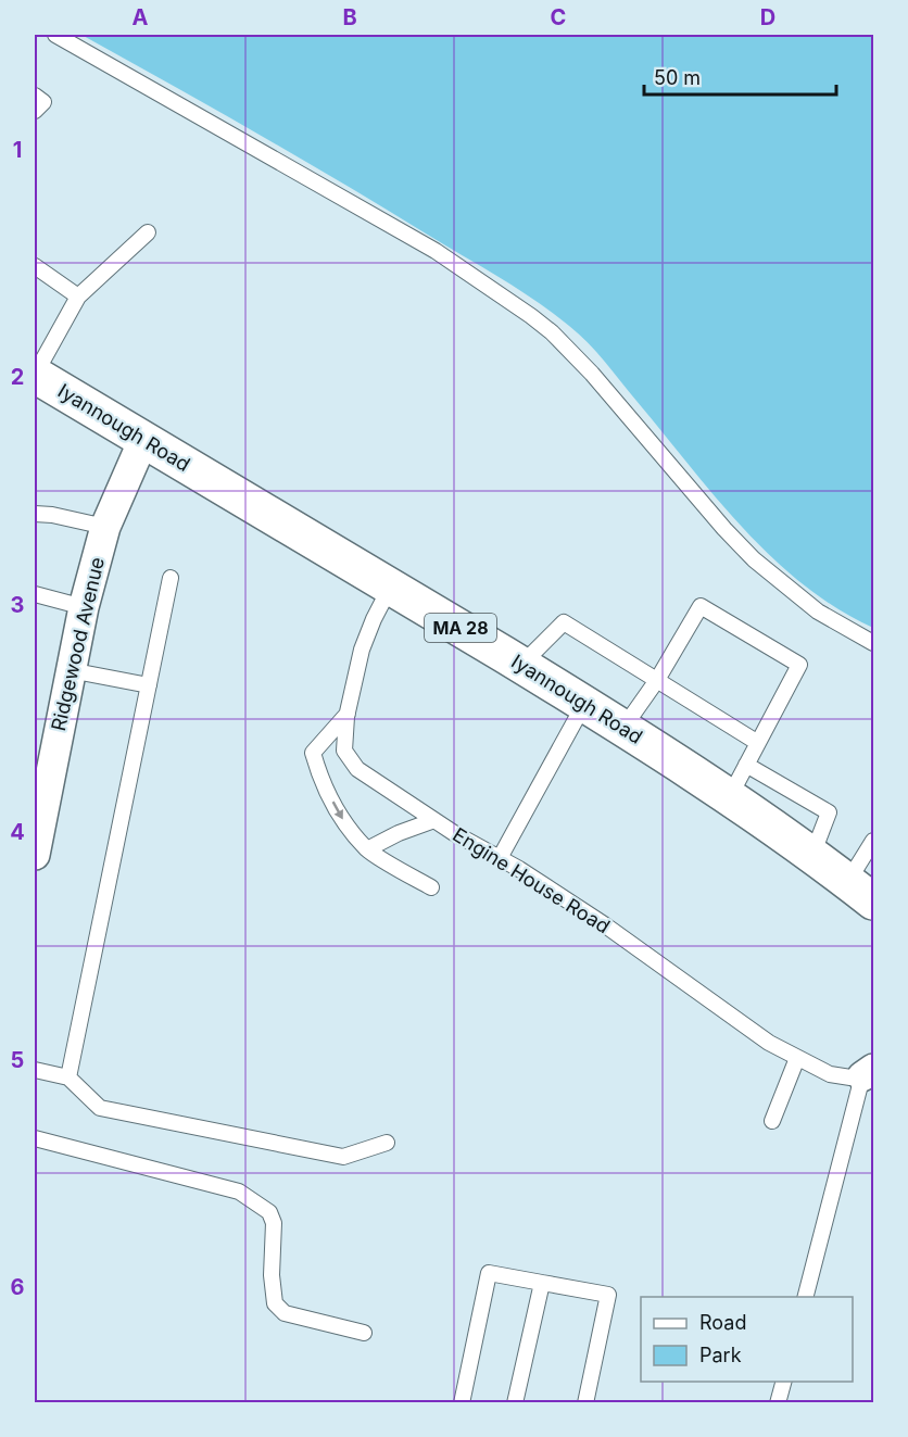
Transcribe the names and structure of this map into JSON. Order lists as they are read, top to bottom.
{
  "streets": {
    "main road": ["Iyannough Road", "MA 28"],
    "street": ["Ridgewood Avenue"],
    "lane": ["Engine House Road"]
  },
  "crossings": [
    ["Iyannough Road", "Ridgewood Avenue"],
    ["Iyannough Road", "Engine House Road"]
  ],
  "legend": ["Road", "Park"],
  "scale_bar": "50 m",
  "grid": {
    "columns": [
      "A",
      "B",
      "C",
      "D"
    ],
    "rows": [
      "1",
      "2",
      "3",
      "4",
      "5",
      "6"
    ]
  }
}
